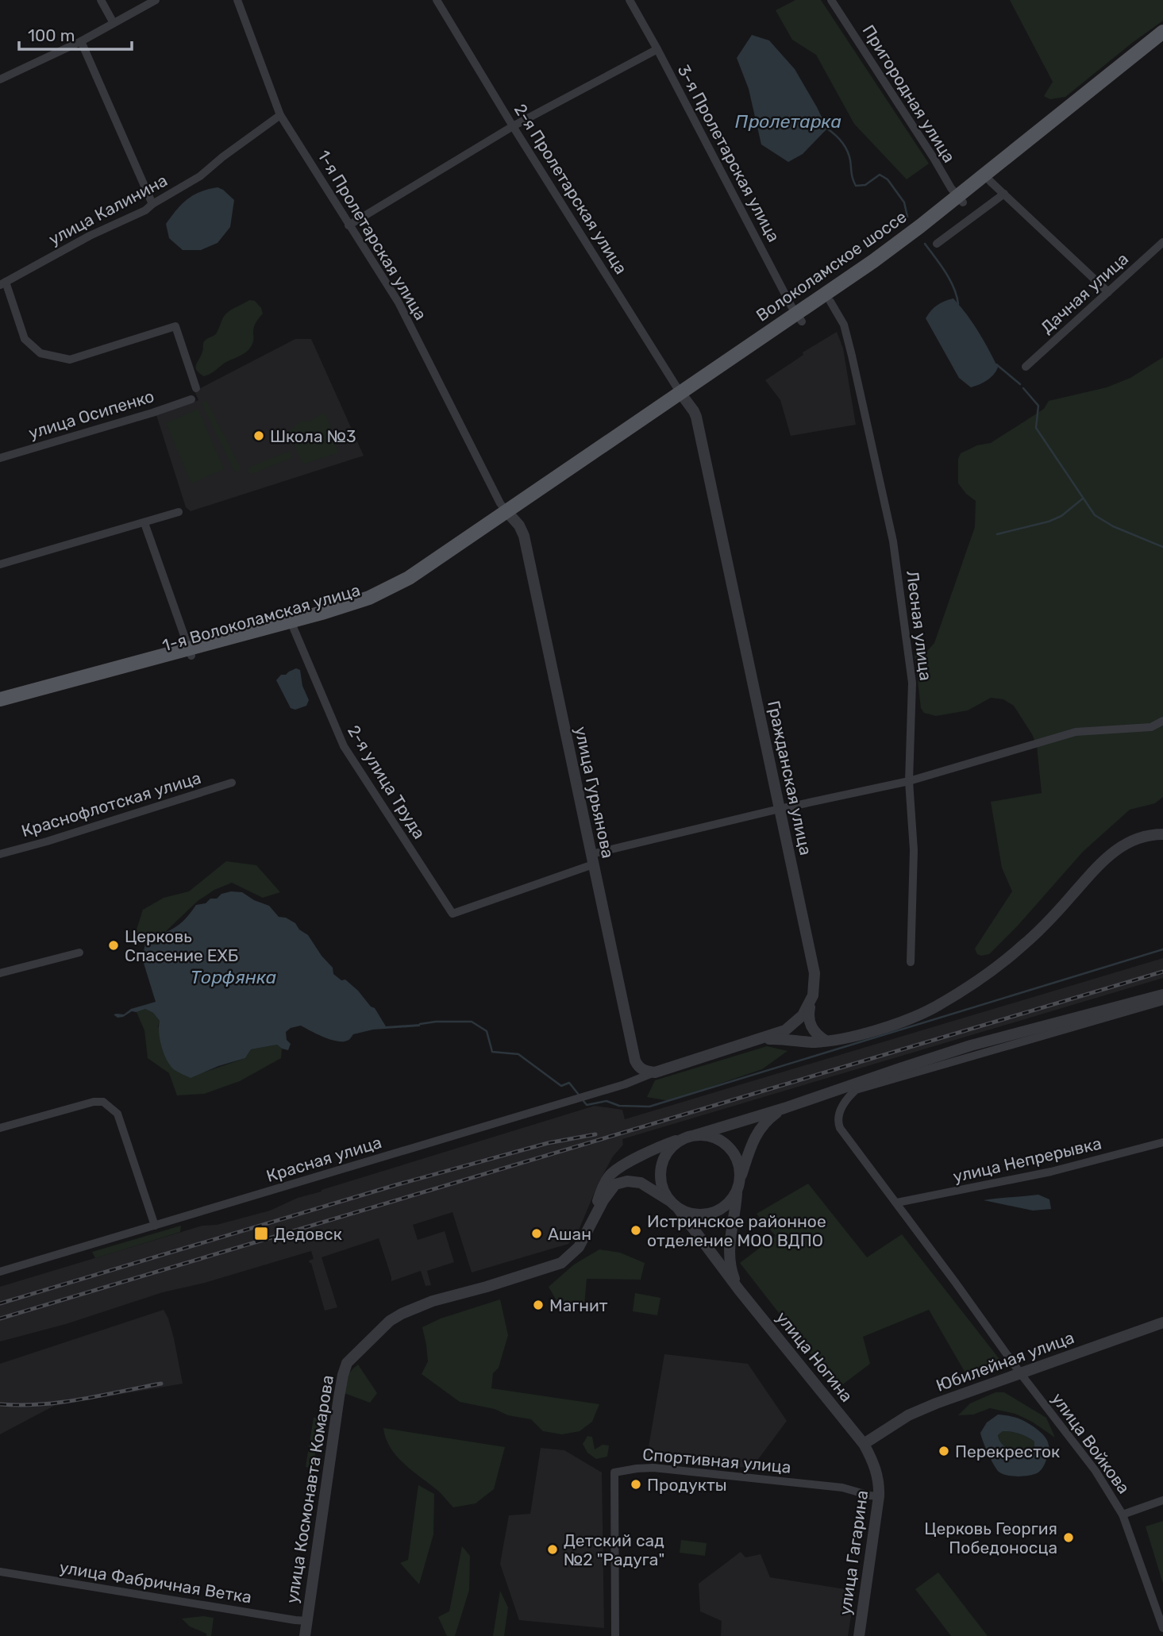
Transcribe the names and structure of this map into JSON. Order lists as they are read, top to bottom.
{
  "streets": {
    "main road": ["Волоколамское шоссе", "1-я Волоколамская улица"],
    "street": [
      "Пригородная улица",
      "3-я Пролетарская улица",
      "2-я Пролетарская улица",
      "улица Калинина",
      "1-я Пролетарская улица",
      "Дачная улица",
      "улица Осипенко",
      "Лесная улица",
      "Гражданская улица",
      "2-я улица Труда",
      "улица Гурьянова",
      "Краснофлотская улица",
      "Красная улица",
      "улица Непрерывка",
      "улица Ногина",
      "Юбилейная улица",
      "улица Войкова",
      "Спортивная улица",
      "улица Космонавта Комарова",
      "улица Гагарина",
      "улица Фабричная Ветка"
    ]
  },
  "crossings": [
    ["Пригородная улица", "Волоколамское шоссе"],
    ["3-я Пролетарская улица", "Волоколамское шоссе"],
    ["2-я Пролетарская улица", "Волоколамское шоссе"],
    ["2-я Пролетарская улица", "Гражданская улица"],
    ["улица Калинина", "1-я Пролетарская улица"],
    ["1-я Пролетарская улица", "Волоколамское шоссе"],
    ["1-я Пролетарская улица", "1-я Волоколамская улица"],
    ["1-я Пролетарская улица", "улица Гурьянова"],
    ["Волоколамское шоссе", "1-я Волоколамская улица"],
    ["Волоколамское шоссе", "Лесная улица"],
    ["Волоколамское шоссе", "Гражданская улица"],
    ["Волоколамское шоссе", "улица Гурьянова"],
    ["1-я Волоколамская улица", "2-я улица Труда"],
    ["1-я Волоколамская улица", "улица Гурьянова"],
    ["Гражданская улица", "улица Гурьянова"],
    ["Гражданская улица", "Красная улица"],
    ["2-я улица Труда", "улица Гурьянова"],
    ["улица Гурьянова", "Красная улица"],
    ["улица Непрерывка", "улица Войкова"],
    ["улица Ногина", "Юбилейная улица"],
    ["улица Ногина", "улица Гагарина"],
    ["Юбилейная улица", "улица Войкова"],
    ["Юбилейная улица", "улица Гагарина"],
    ["Спортивная улица", "улица Гагарина"],
    ["улица Космонавта Комарова", "улица Фабричная Ветка"]
  ],
  "water": ["Пролетарка", "Торфянка"],
  "places": {
    "other": [
      "Школа №3",
      "Церковь Спасение ЕХБ",
      "Истринское районное отделение МОО ВДПО",
      "Ашан",
      "Магнит",
      "Перекресток",
      "Продукты",
      "Церковь Георгия Победоносца",
      "Детский сад №2 \"Радуга\""
    ],
    "transit": ["Дедовск"]
  },
  "scale_bar": "100 m"
}
